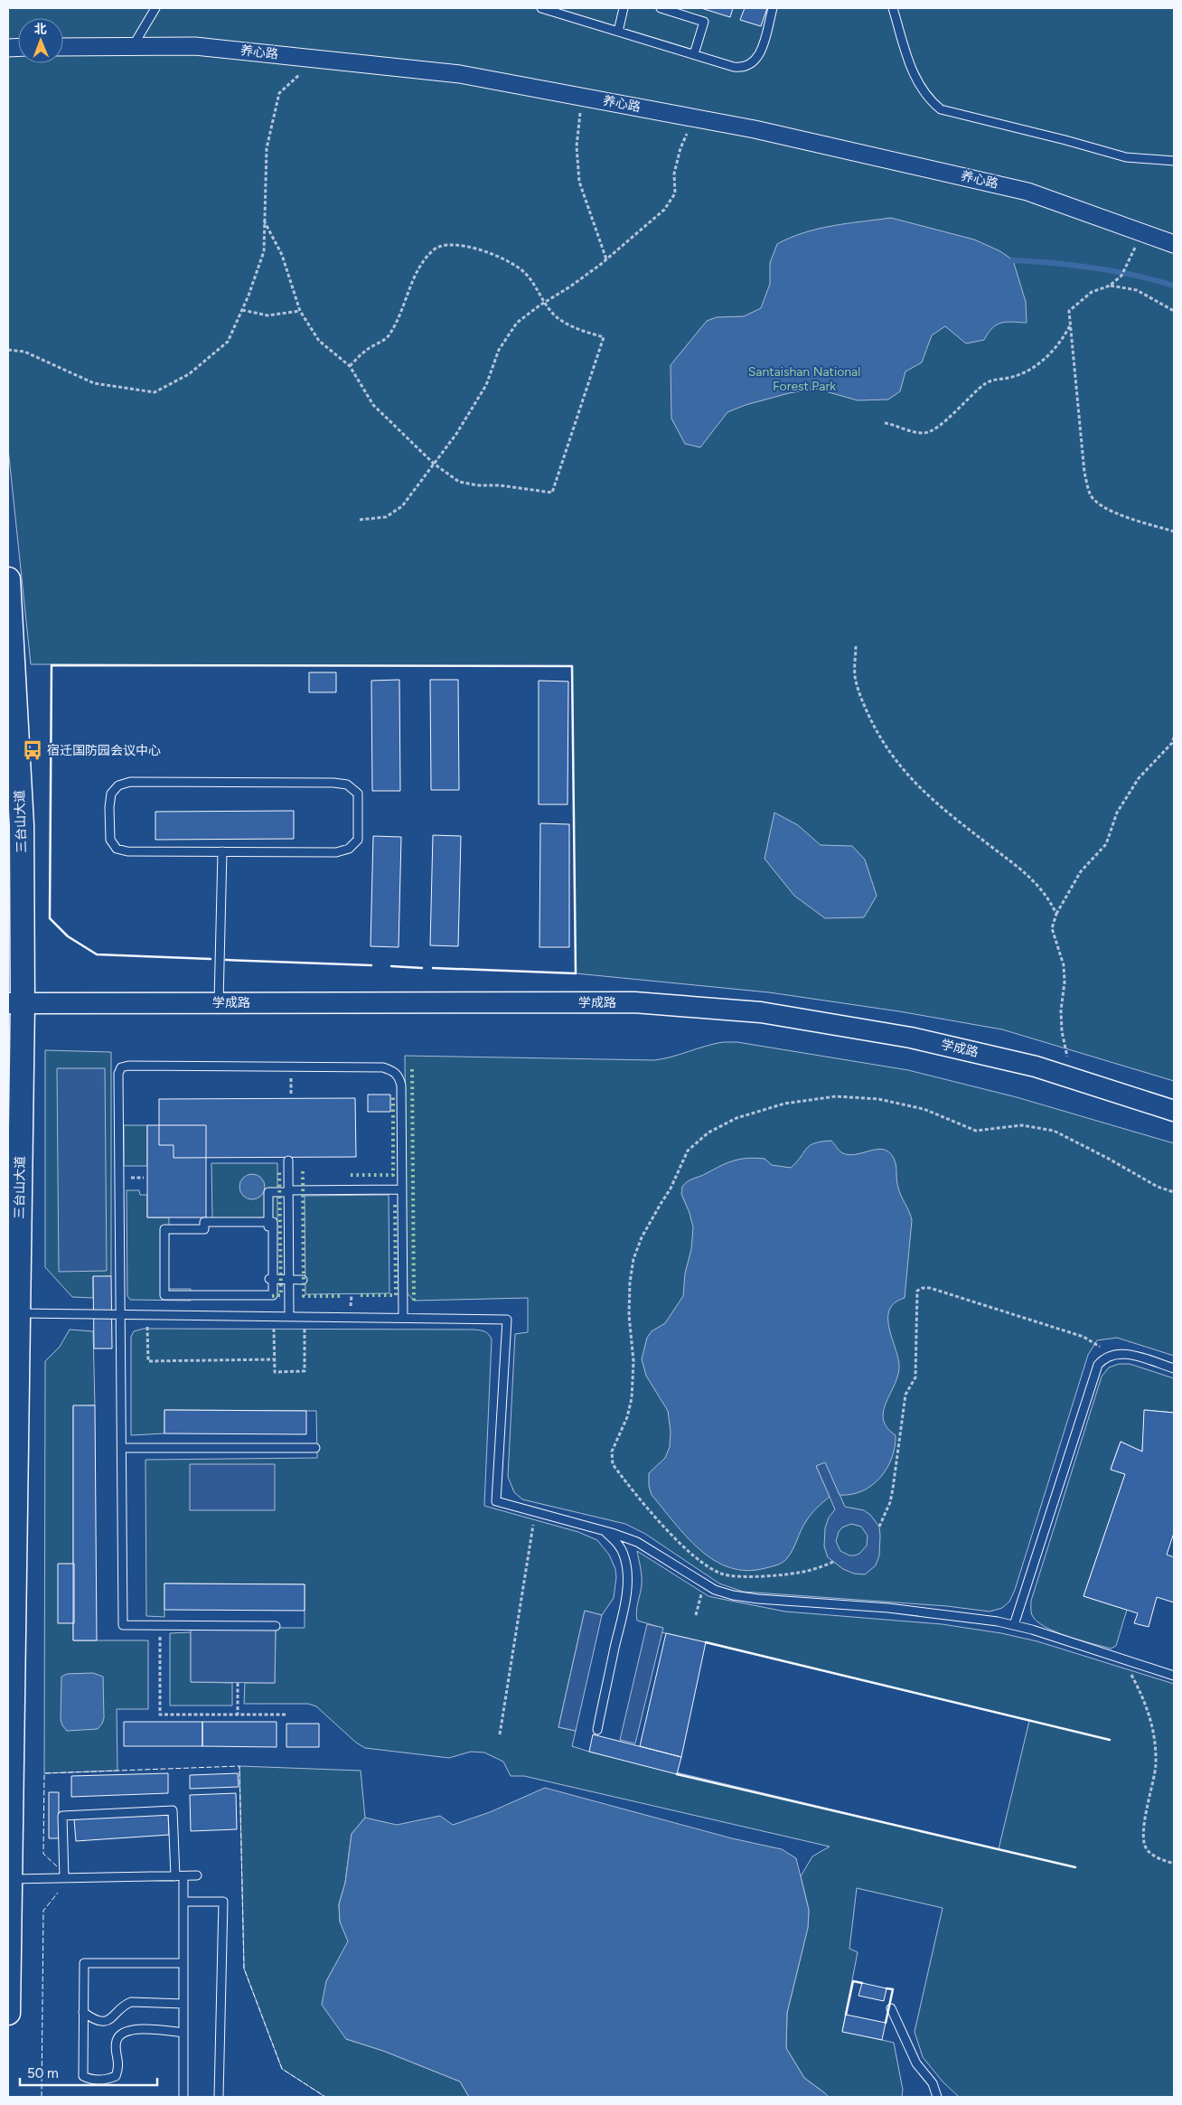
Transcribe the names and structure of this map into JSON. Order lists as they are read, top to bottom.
{
  "streets": {
    "main road": ["三台山大道"],
    "street": ["养心路", "学成路"]
  },
  "crossings": [
    ["三台山大道", "学成路"]
  ],
  "parks": ["Santaishan National Forest Park"],
  "places": {
    "bus stop": ["宿迁国防园会议中心"]
  },
  "scale_bar": "50 m",
  "north": "top"
}
